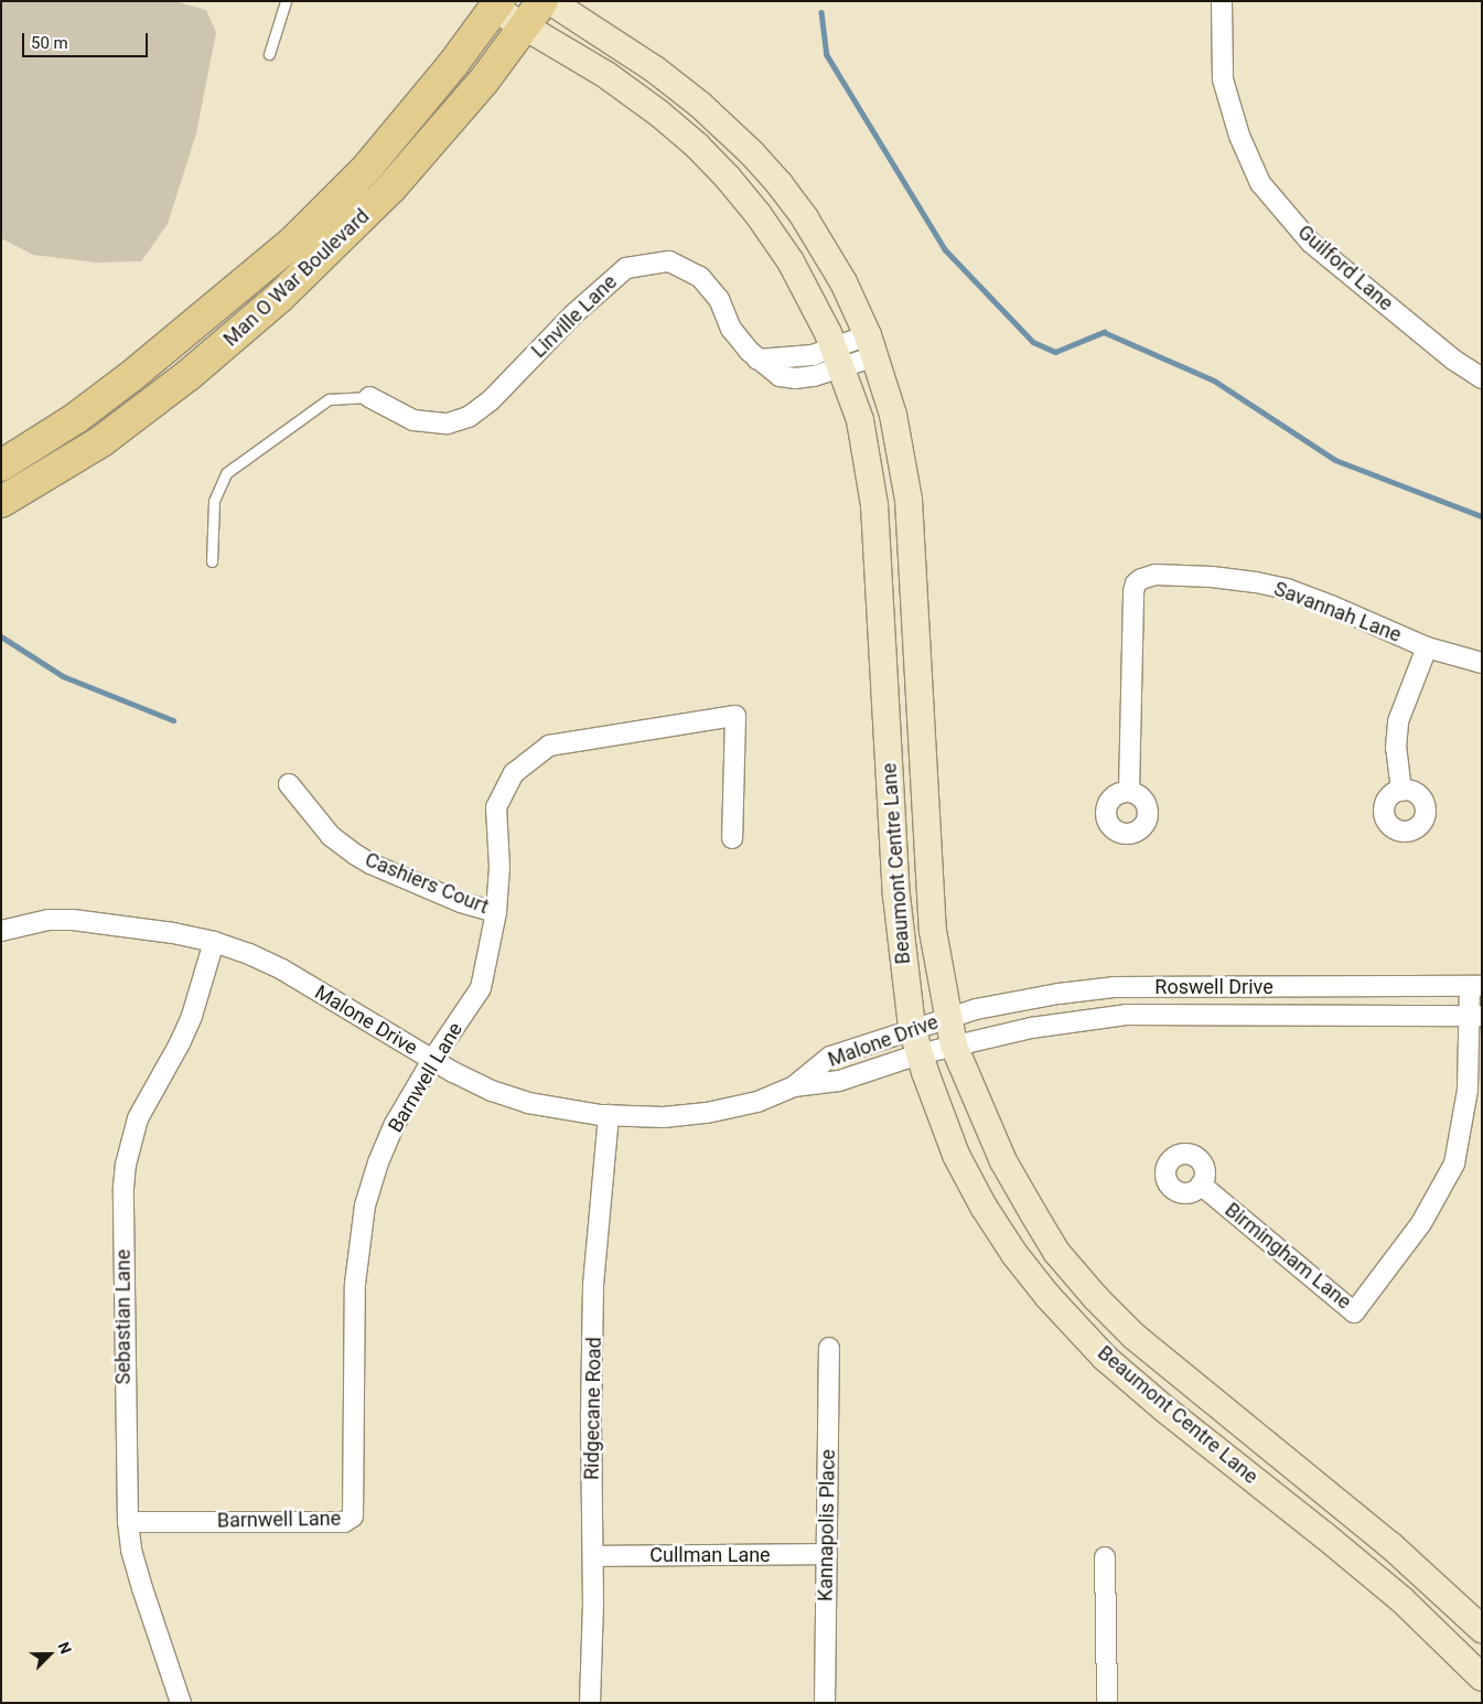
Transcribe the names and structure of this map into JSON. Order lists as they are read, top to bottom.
{
  "streets": {
    "main road": ["Man O War Boulevard"],
    "street": [
      "Guilford Lane",
      "Linville Lane",
      "Savannah Lane",
      "Beaumont Centre Lane",
      "Cashiers Court",
      "Roswell Drive",
      "Malone Drive",
      "Barnwell Lane",
      "Birmingham Lane",
      "Sebastian Lane",
      "Ridgecane Road",
      "Kannapolis Place",
      "Cullman Lane"
    ]
  },
  "crossings": [
    ["Man O War Boulevard", "Beaumont Centre Lane"],
    ["Linville Lane", "Beaumont Centre Lane"],
    ["Beaumont Centre Lane", "Roswell Drive"],
    ["Beaumont Centre Lane", "Malone Drive"],
    ["Cashiers Court", "Barnwell Lane"],
    ["Roswell Drive", "Malone Drive"],
    ["Roswell Drive", "Birmingham Lane"],
    ["Malone Drive", "Barnwell Lane"],
    ["Malone Drive", "Sebastian Lane"],
    ["Malone Drive", "Ridgecane Road"],
    ["Barnwell Lane", "Sebastian Lane"],
    ["Ridgecane Road", "Cullman Lane"],
    ["Kannapolis Place", "Cullman Lane"]
  ],
  "scale_bar": "50 m",
  "north": "top right"
}
